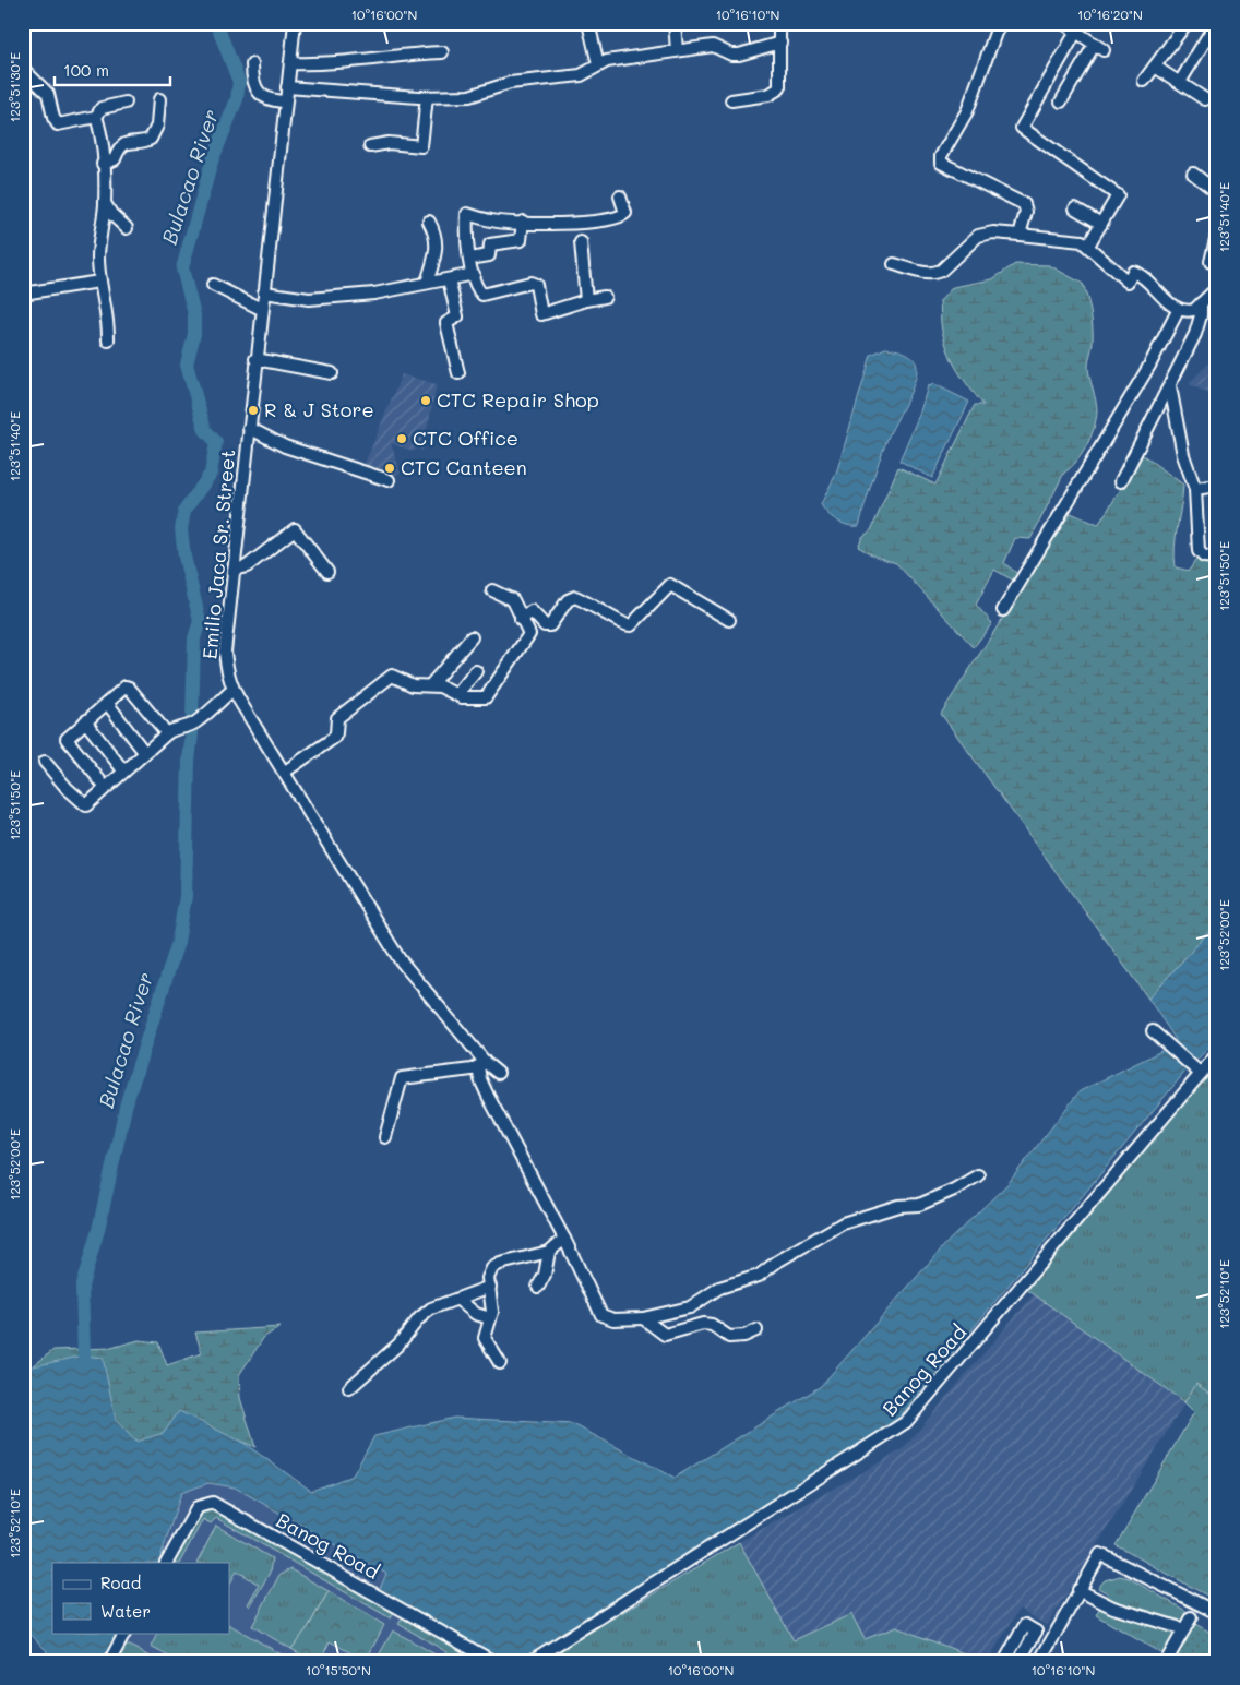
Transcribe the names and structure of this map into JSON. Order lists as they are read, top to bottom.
{
  "streets": {
    "street": ["Emilio Jaca Sr. Street", "Banog Road"]
  },
  "water": ["Bulacao River"],
  "places": [
    "CTC Repair Shop",
    "R & J Store",
    "CTC Office",
    "CTC Canteen"
  ],
  "legend": ["Road", "Water"],
  "scale_bar": "100 m",
  "coordinates": [
    "10°16'00\"N",
    "10°16'10\"N",
    "10°16'20\"N",
    "123°51'30\"E",
    "123°51'40\"E",
    "123°51'50\"E",
    "123°52'00\"E",
    "123°52'10\"E",
    "10°15'50\"N"
  ]
}
